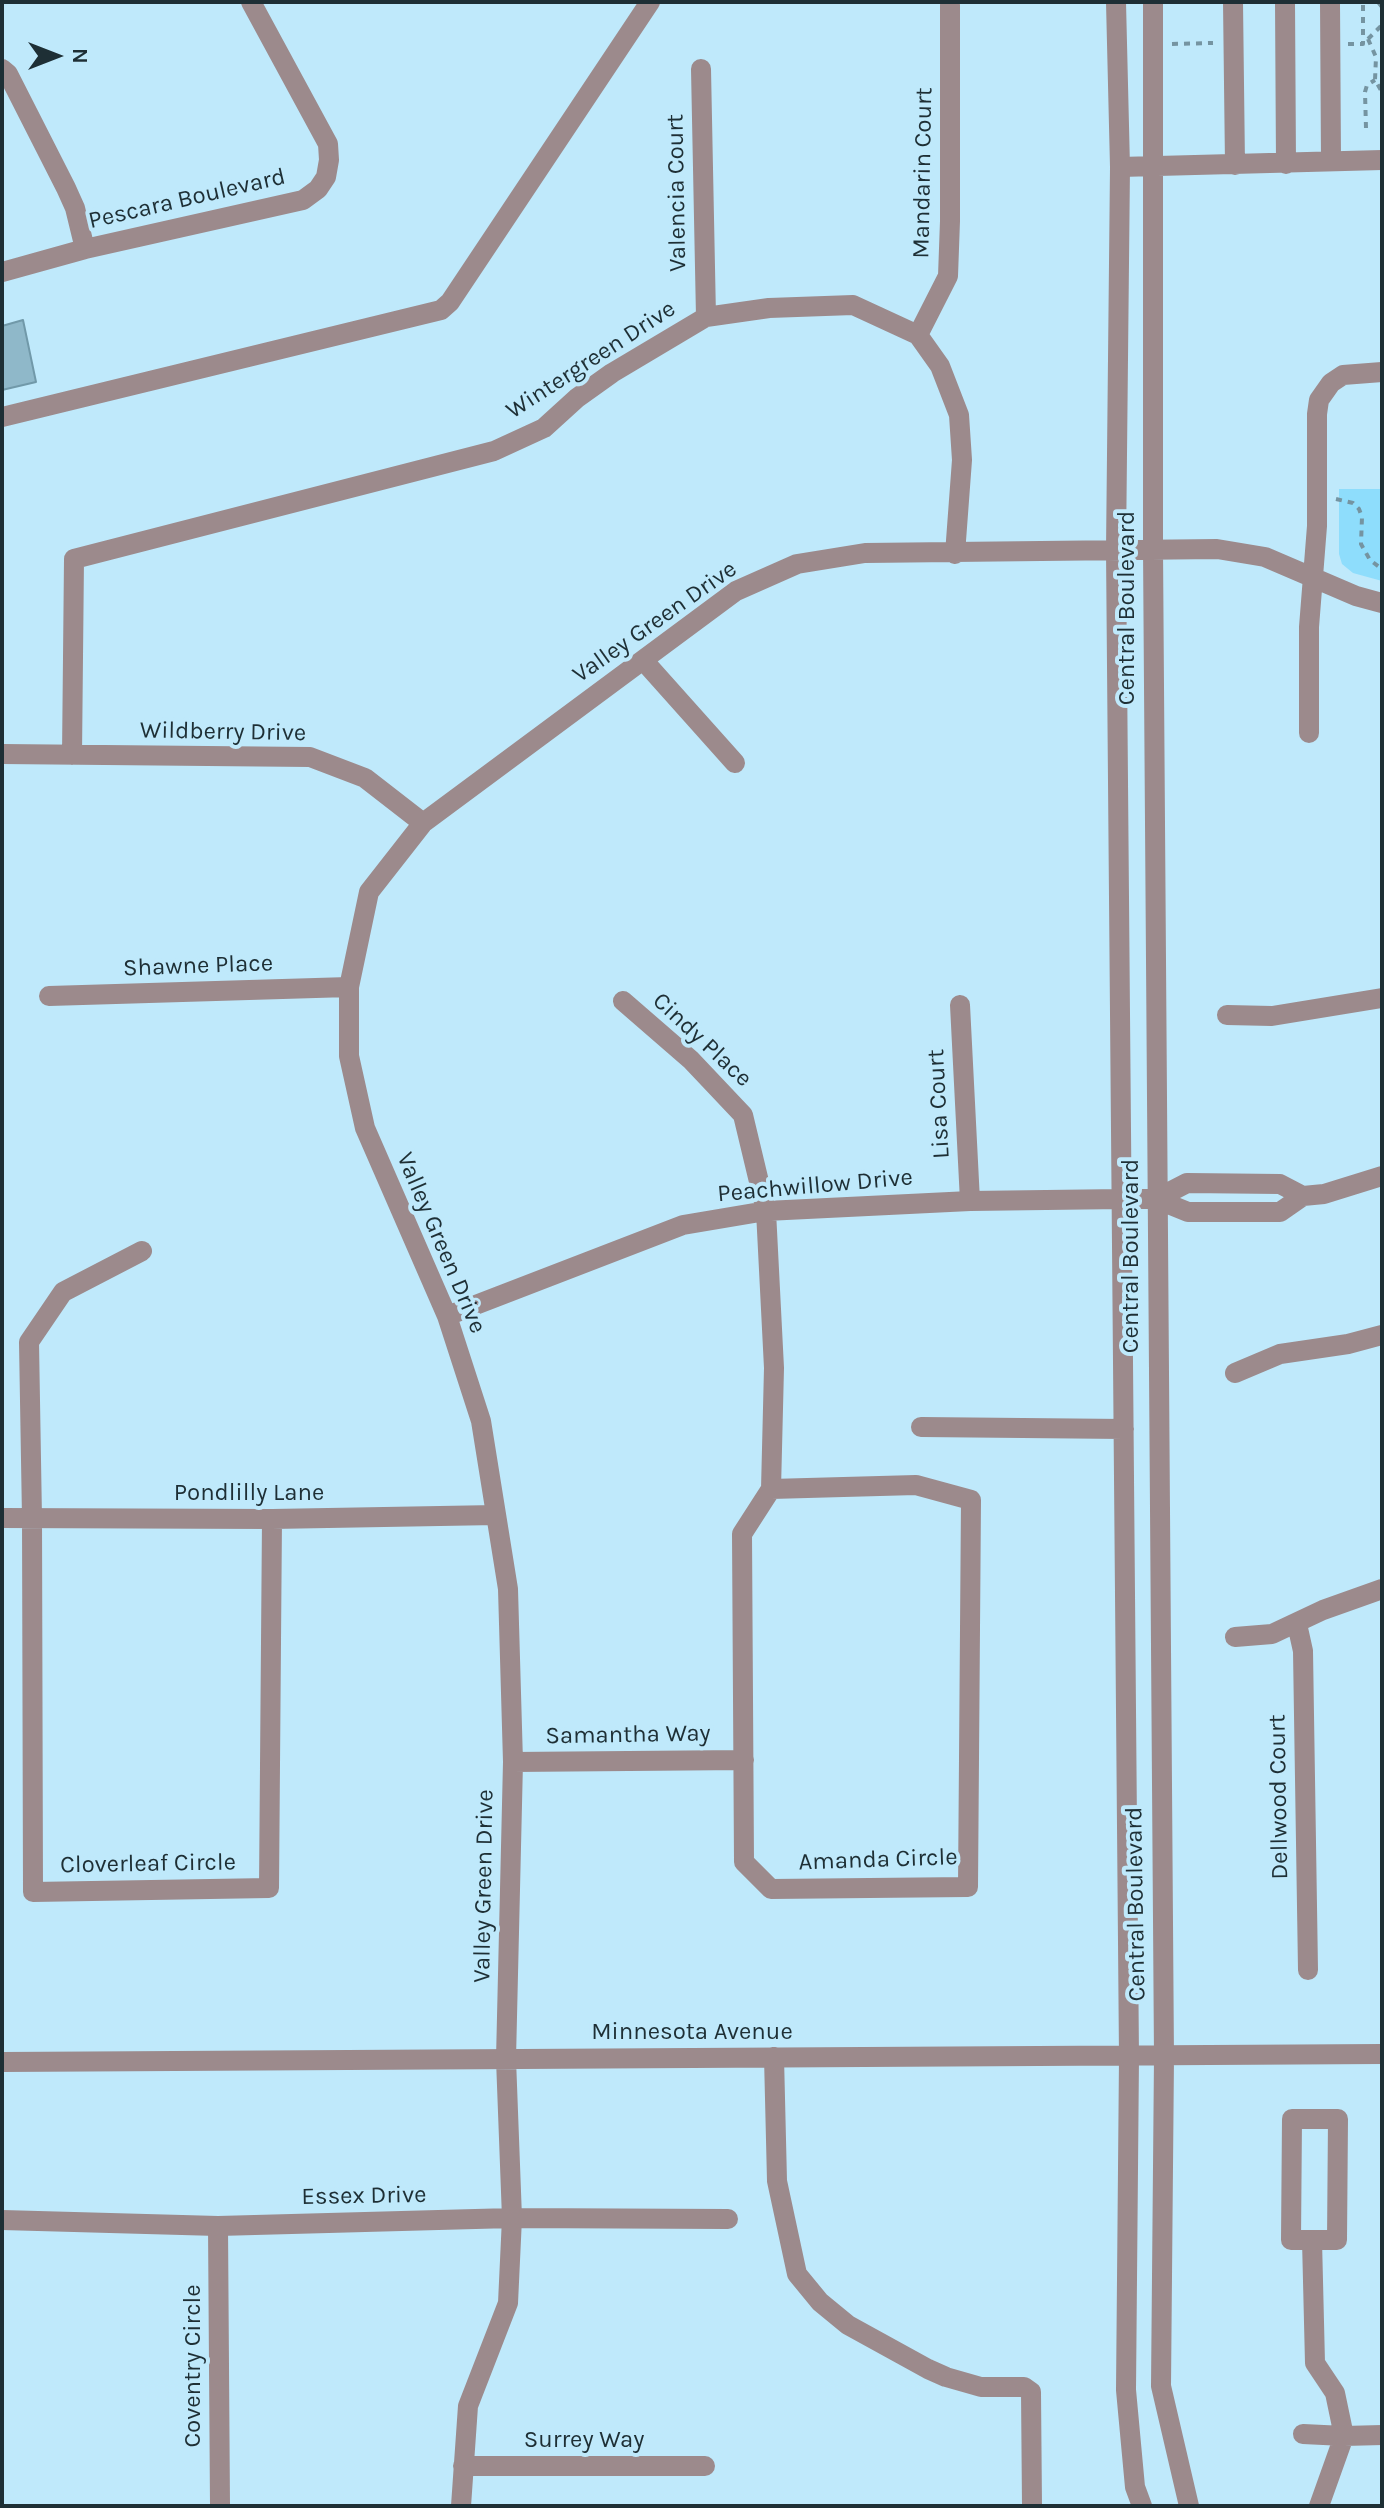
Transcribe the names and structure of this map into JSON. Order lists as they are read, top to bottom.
{
  "streets": {
    "street": [
      "Mandarin Court",
      "Valencia Court",
      "Pescara Boulevard",
      "Wintergreen Drive",
      "Central Boulevard",
      "Valley Green Drive",
      "Wildberry Drive",
      "Shawne Place",
      "Cindy Place",
      "Lisa Court",
      "Peachwillow Drive",
      "Pondlilly Lane",
      "Samantha Way",
      "Dellwood Court",
      "Amanda Circle",
      "Cloverleaf Circle",
      "Minnesota Avenue",
      "Essex Drive",
      "Coventry Circle",
      "Surrey Way"
    ]
  },
  "crossings": [
    ["Mandarin Court", "Wintergreen Drive"],
    ["Valencia Court", "Wintergreen Drive"],
    ["Wintergreen Drive", "Wildberry Drive"],
    ["Central Boulevard", "Valley Green Drive"],
    ["Central Boulevard", "Peachwillow Drive"],
    ["Central Boulevard", "Minnesota Avenue"],
    ["Valley Green Drive", "Wildberry Drive"],
    ["Valley Green Drive", "Shawne Place"],
    ["Valley Green Drive", "Peachwillow Drive"],
    ["Valley Green Drive", "Pondlilly Lane"],
    ["Valley Green Drive", "Samantha Way"],
    ["Valley Green Drive", "Minnesota Avenue"],
    ["Valley Green Drive", "Essex Drive"],
    ["Valley Green Drive", "Surrey Way"],
    ["Cindy Place", "Peachwillow Drive"],
    ["Lisa Court", "Peachwillow Drive"],
    ["Pondlilly Lane", "Cloverleaf Circle"],
    ["Samantha Way", "Amanda Circle"],
    ["Essex Drive", "Coventry Circle"]
  ],
  "north": "right"
}
